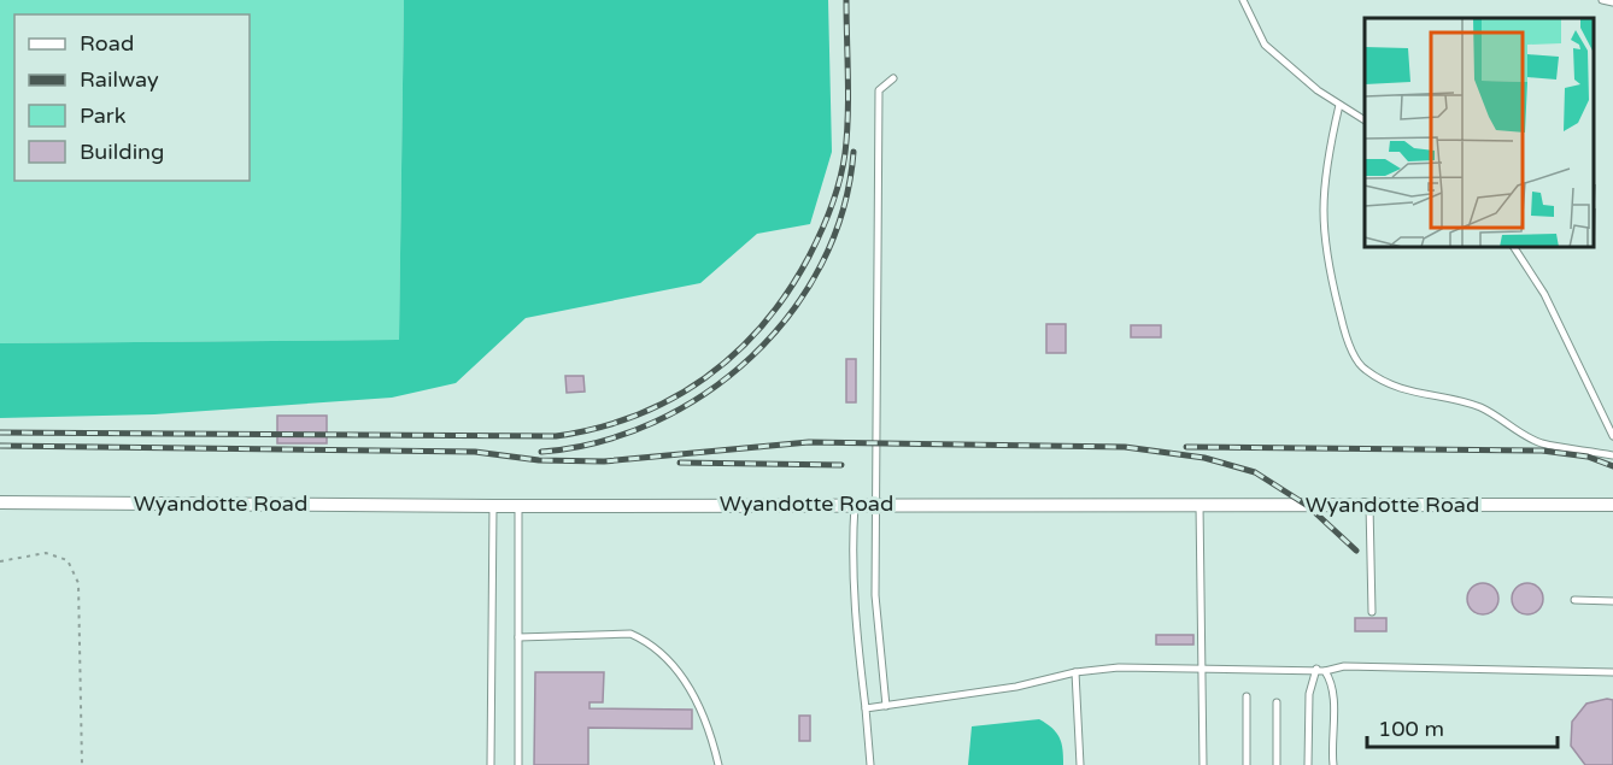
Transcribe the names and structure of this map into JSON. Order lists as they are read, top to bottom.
{
  "streets": {
    "street": ["Wyandotte Road"]
  },
  "legend": [
    "Road",
    "Railway",
    "Park",
    "Building"
  ],
  "scale_bar": "100 m"
}
